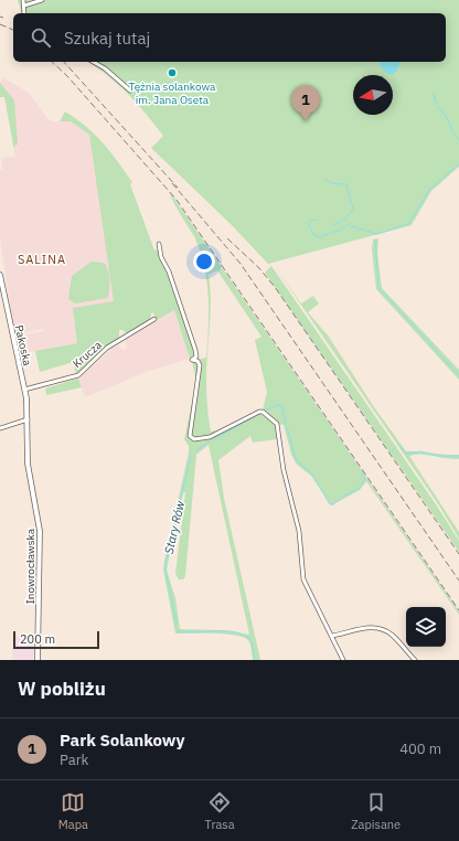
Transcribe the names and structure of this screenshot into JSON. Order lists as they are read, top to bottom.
{
  "streets": {
    "main road": ["Pakoska", "Inowrocławska"],
    "street": ["Krucza"]
  },
  "crossings": [
    ["Pakoska", "Krucza"],
    ["Pakoska", "Inowrocławska"]
  ],
  "districts": ["SALINA"],
  "water": ["Stary Rów"],
  "places": ["Tężnia solankowa im. Jana Oseta"],
  "scale_bar": "200 m",
  "north": "left",
  "page": {
    "search": "Szukaj tutaj",
    "pins": "1",
    "scale": "200 m",
    "heading": "W pobliżu",
    "list": [
      {
        "mark": "1",
        "name": "Park Solankowy",
        "note": "Park",
        "value": "400 m"
      }
    ],
    "nav": ["Mapa", "Trasa", "Zapisane"]
  }
}
